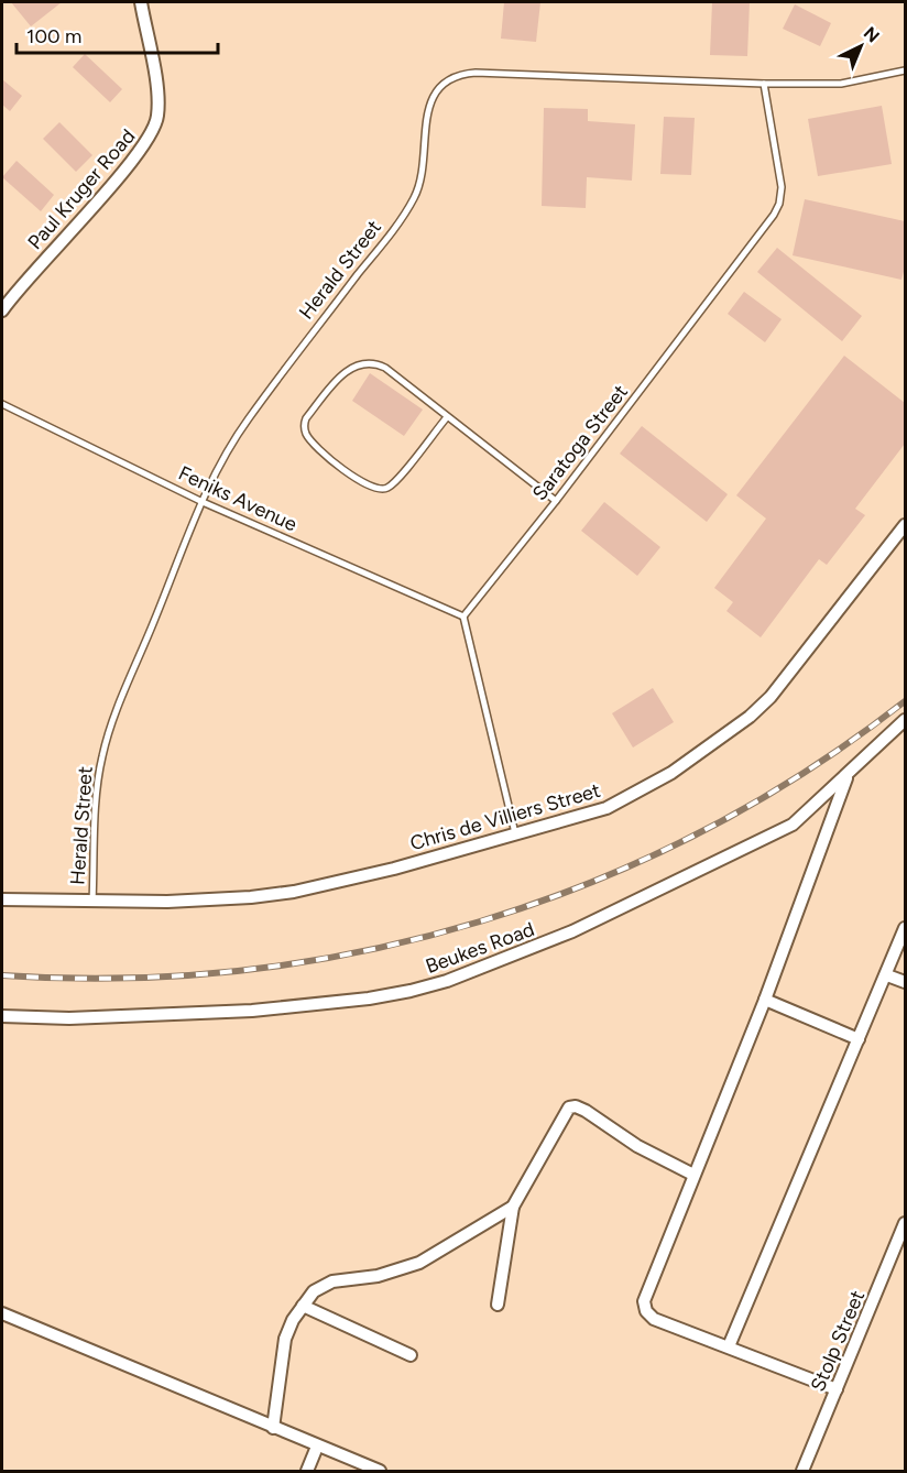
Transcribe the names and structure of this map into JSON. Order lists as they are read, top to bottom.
{
  "streets": {
    "street": [
      "Paul Kruger Road",
      "Chris de Villiers Street",
      "Beukes Road",
      "Stolp Street"
    ],
    "lane": ["Herald Street", "Saratoga Street", "Feniks Avenue"]
  },
  "crossings": [
    ["Herald Street", "Saratoga Street"],
    ["Herald Street", "Feniks Avenue"],
    ["Herald Street", "Chris de Villiers Street"],
    ["Saratoga Street", "Feniks Avenue"]
  ],
  "scale_bar": "100 m",
  "north": "top right"
}
